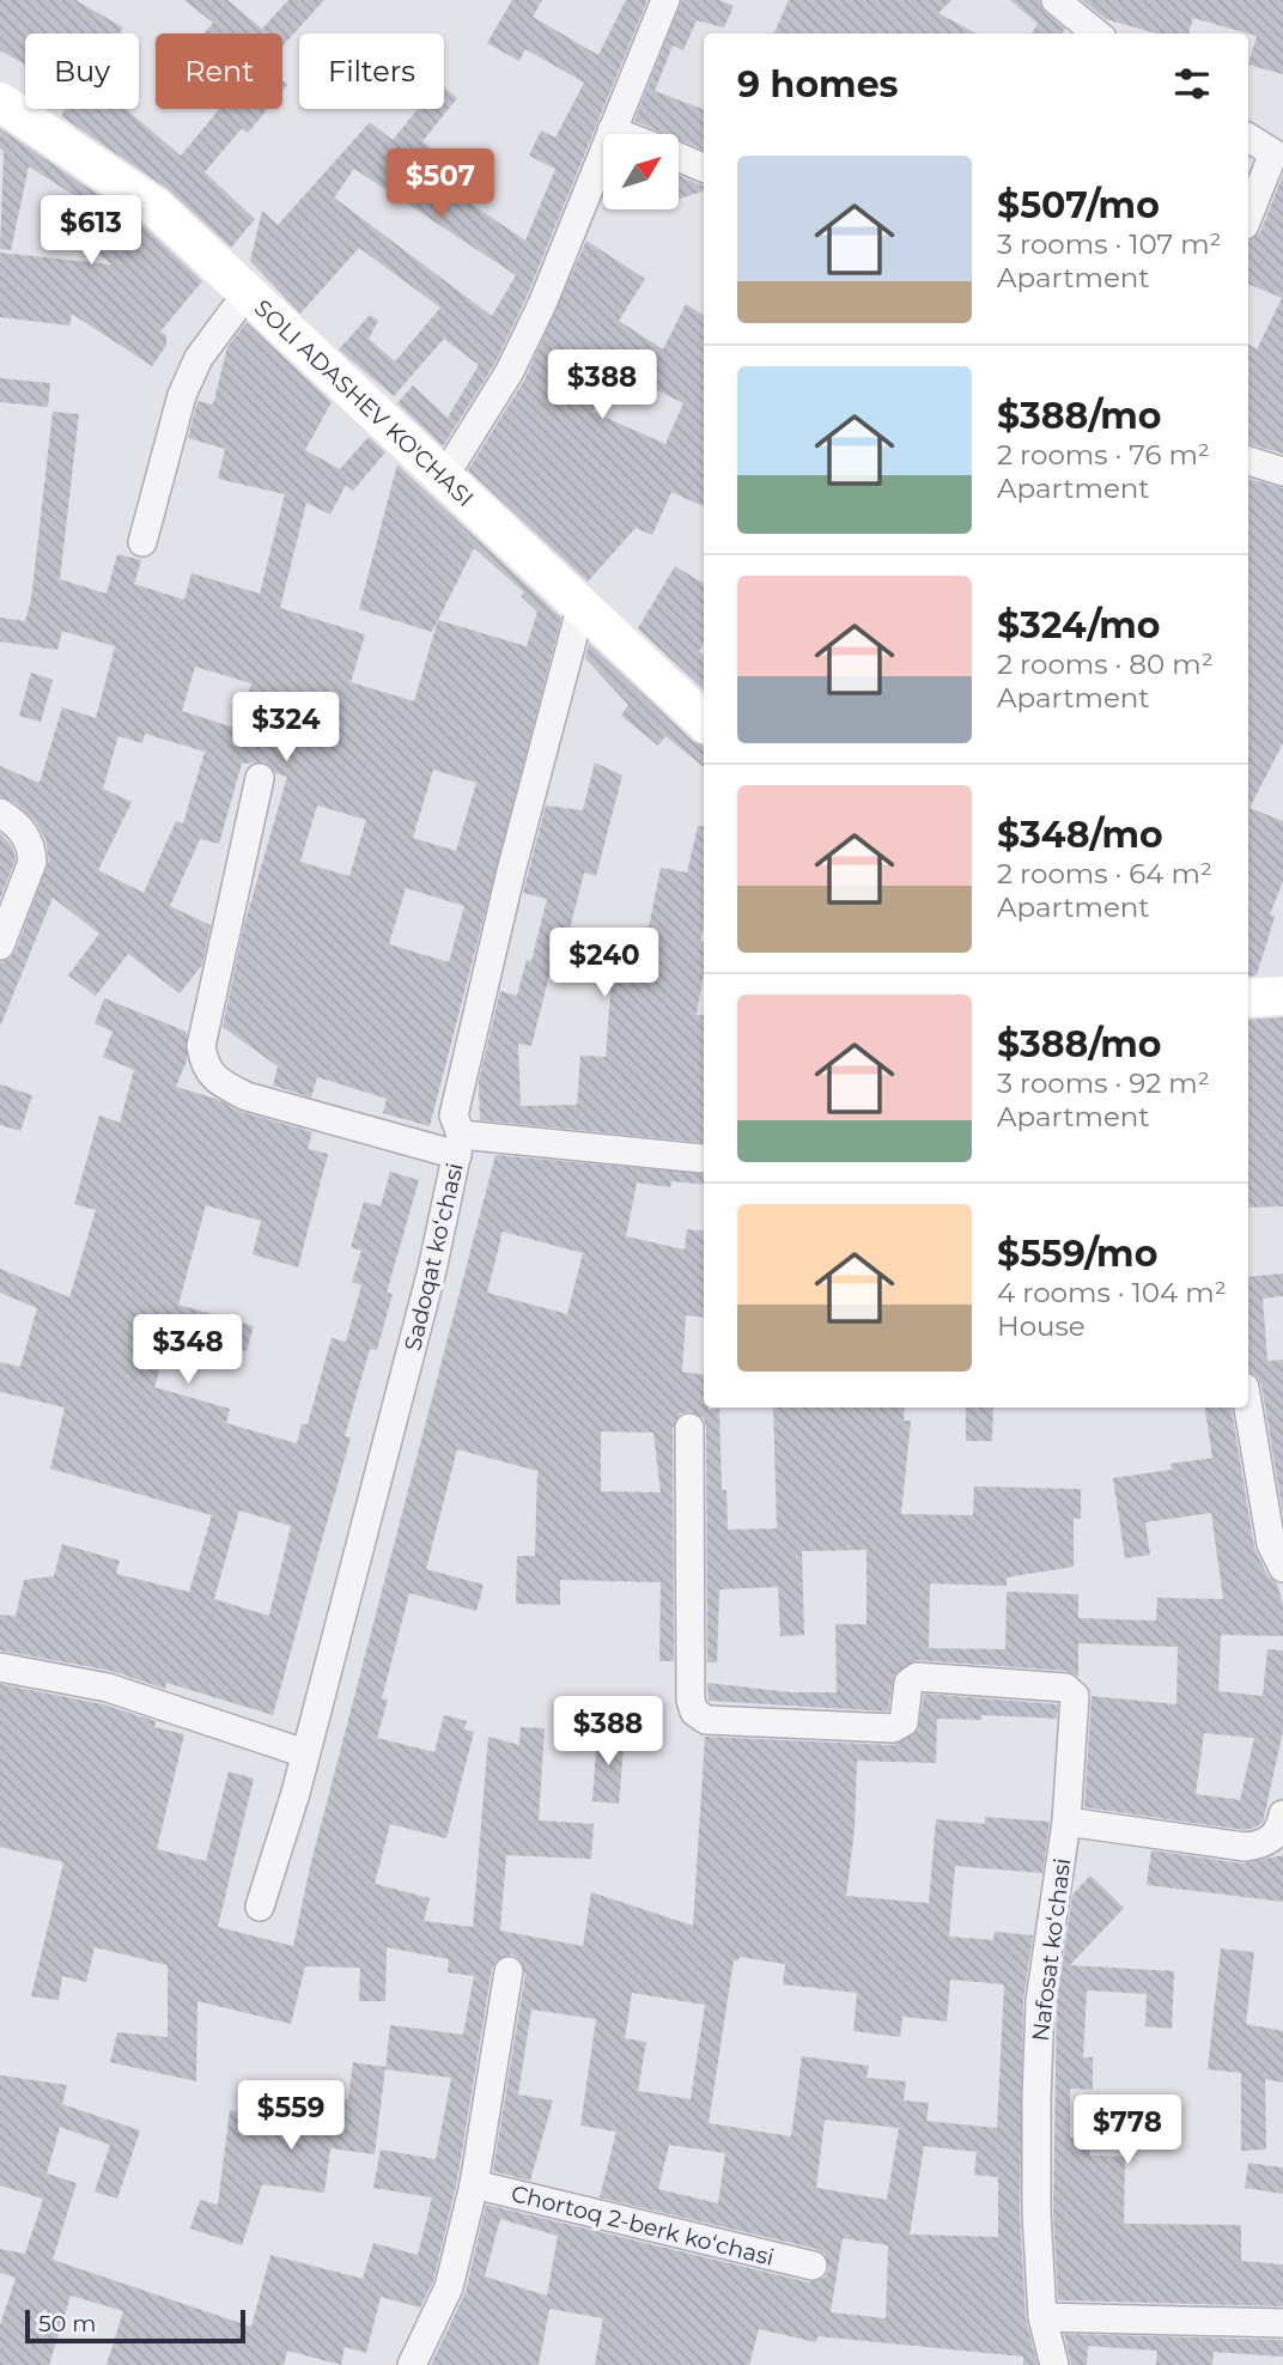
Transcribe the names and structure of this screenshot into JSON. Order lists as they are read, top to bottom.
{
  "streets": {
    "street": [
      "SOLI ADASHEV KO'CHASI",
      "Sadoqat koʻchasi",
      "Nafosat koʻchasi",
      "Chortoq 2-berk koʻchasi"
    ]
  },
  "crossings": [
    ["SOLI ADASHEV KO'CHASI", "Sadoqat koʻchasi"]
  ],
  "scale_bar": "50 m",
  "north": "top right",
  "page": {
    "chip": ["Buy", "Rent", "Filters"],
    "heading": "9 homes",
    "list": [
      {
        "name": "$507/mo",
        "note": "3 rooms · 107 m² · Apartment"
      },
      {
        "name": "$388/mo",
        "note": "2 rooms · 76 m² · Apartment"
      },
      {
        "name": "$324/mo",
        "note": "2 rooms · 80 m² · Apartment"
      },
      {
        "name": "$348/mo",
        "note": "2 rooms · 64 m² · Apartment"
      },
      {
        "name": "$388/mo",
        "note": "3 rooms · 92 m² · Apartment"
      },
      {
        "name": "$559/mo",
        "note": "4 rooms · 104 m² · House"
      }
    ],
    "price": [
      "$507",
      "$613",
      "$388",
      "$324",
      "$240",
      "$348",
      "$388",
      "$559",
      "$778"
    ],
    "scale": "50 m"
  }
}
